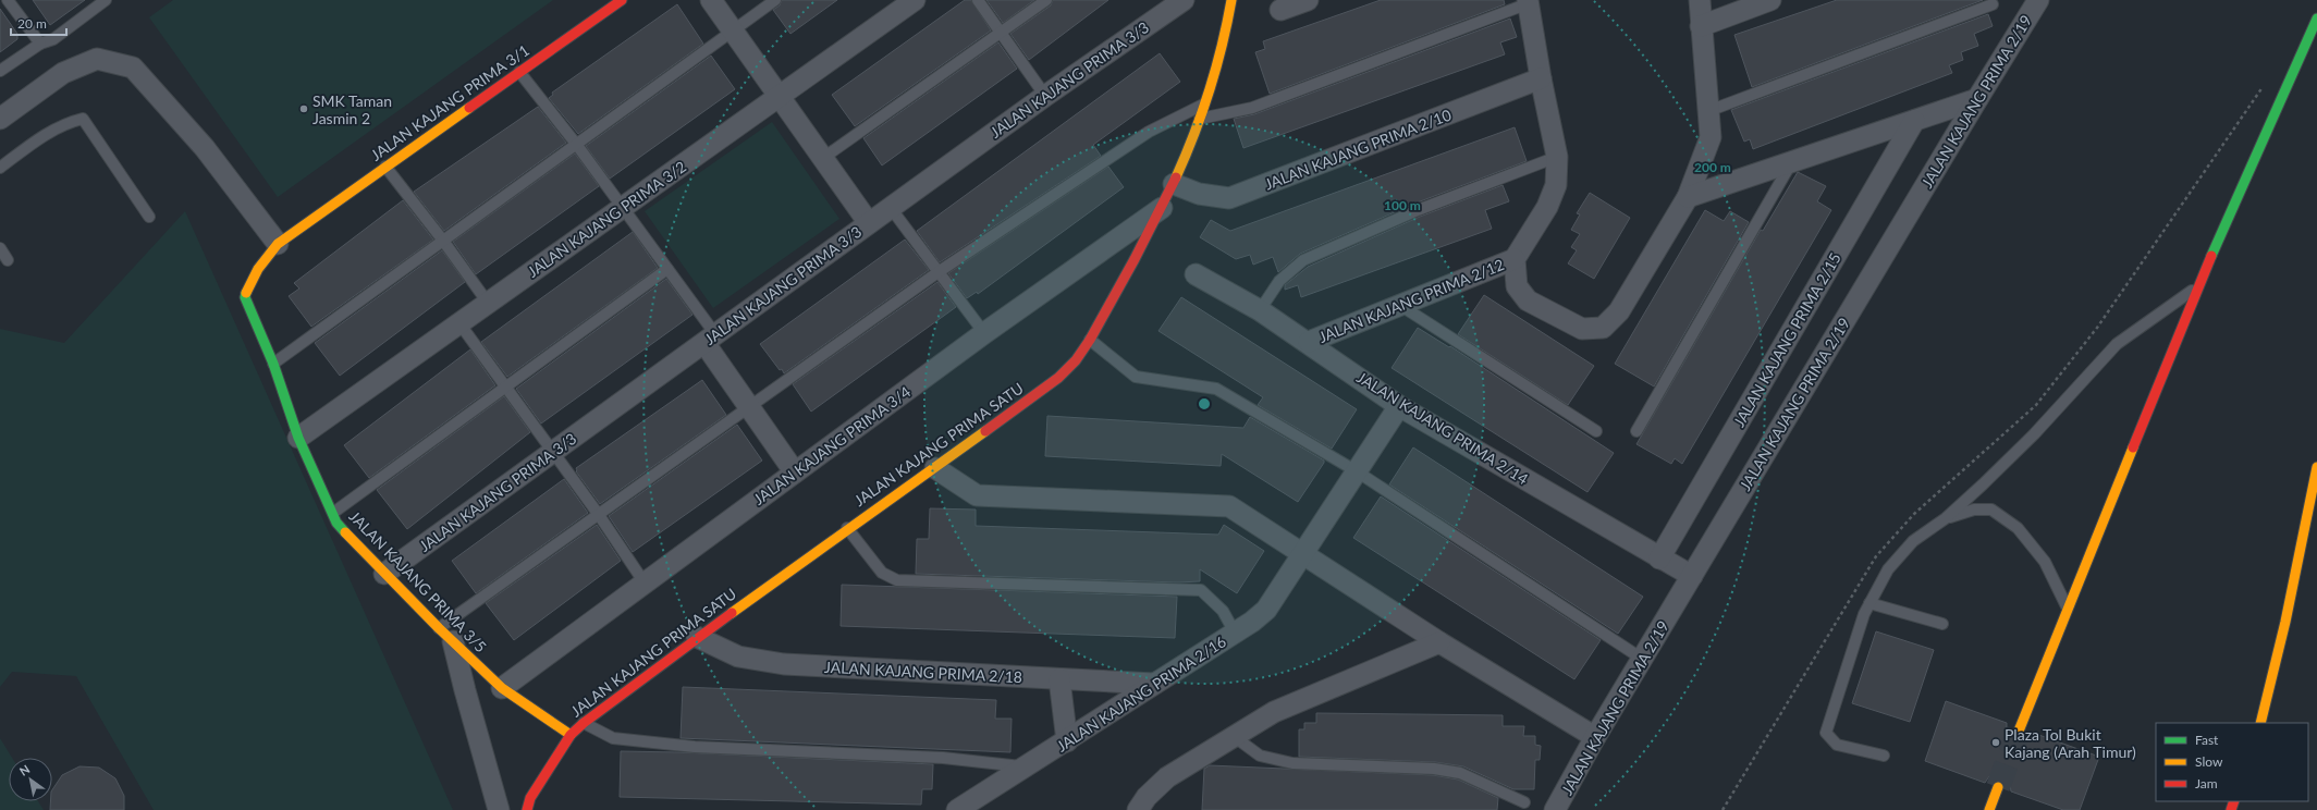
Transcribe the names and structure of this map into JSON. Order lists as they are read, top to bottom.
{
  "streets": {
    "main road": ["JALAN KAJANG PRIMA 3/1", "JALAN KAJANG PRIMA SATU", "JALAN KAJANG PRIMA 3/5"],
    "street": [
      "JALAN KAJANG PRIMA 3/3",
      "JALAN KAJANG PRIMA 2/19",
      "JALAN KAJANG PRIMA 2/10",
      "JALAN KAJANG PRIMA 3/2",
      "JALAN KAJANG PRIMA 2/12",
      "JALAN KAJANG PRIMA 2/15",
      "JALAN KAJANG PRIMA 2/14",
      "JALAN KAJANG PRIMA 3/4",
      "JALAN KAJANG PRIMA 2/18",
      "JALAN KAJANG PRIMA 2/16"
    ]
  },
  "crossings": [
    ["JALAN KAJANG PRIMA 3/3", "JALAN KAJANG PRIMA 3/5"],
    ["JALAN KAJANG PRIMA 2/19", "JALAN KAJANG PRIMA 2/14"],
    ["JALAN KAJANG PRIMA 3/1", "JALAN KAJANG PRIMA 3/5"],
    ["JALAN KAJANG PRIMA 2/10", "JALAN KAJANG PRIMA SATU"],
    ["JALAN KAJANG PRIMA 3/2", "JALAN KAJANG PRIMA 3/5"],
    ["JALAN KAJANG PRIMA 2/12", "JALAN KAJANG PRIMA 2/14"],
    ["JALAN KAJANG PRIMA 2/15", "JALAN KAJANG PRIMA 2/14"],
    ["JALAN KAJANG PRIMA 2/14", "JALAN KAJANG PRIMA 2/16"],
    ["JALAN KAJANG PRIMA SATU", "JALAN KAJANG PRIMA 3/4"],
    ["JALAN KAJANG PRIMA SATU", "JALAN KAJANG PRIMA 3/5"],
    ["JALAN KAJANG PRIMA SATU", "JALAN KAJANG PRIMA 2/18"],
    ["JALAN KAJANG PRIMA 3/4", "JALAN KAJANG PRIMA 3/5"],
    ["JALAN KAJANG PRIMA 2/18", "JALAN KAJANG PRIMA 2/16"]
  ],
  "places": ["SMK Taman Jasmin 2", "Plaza Tol Bukit Kajang (Arah Timur)"],
  "legend": ["Fast", "Slow", "Jam"],
  "scale_bar": "20 m",
  "north": "top left",
  "rings": ["200 m", "100 m"]
}
